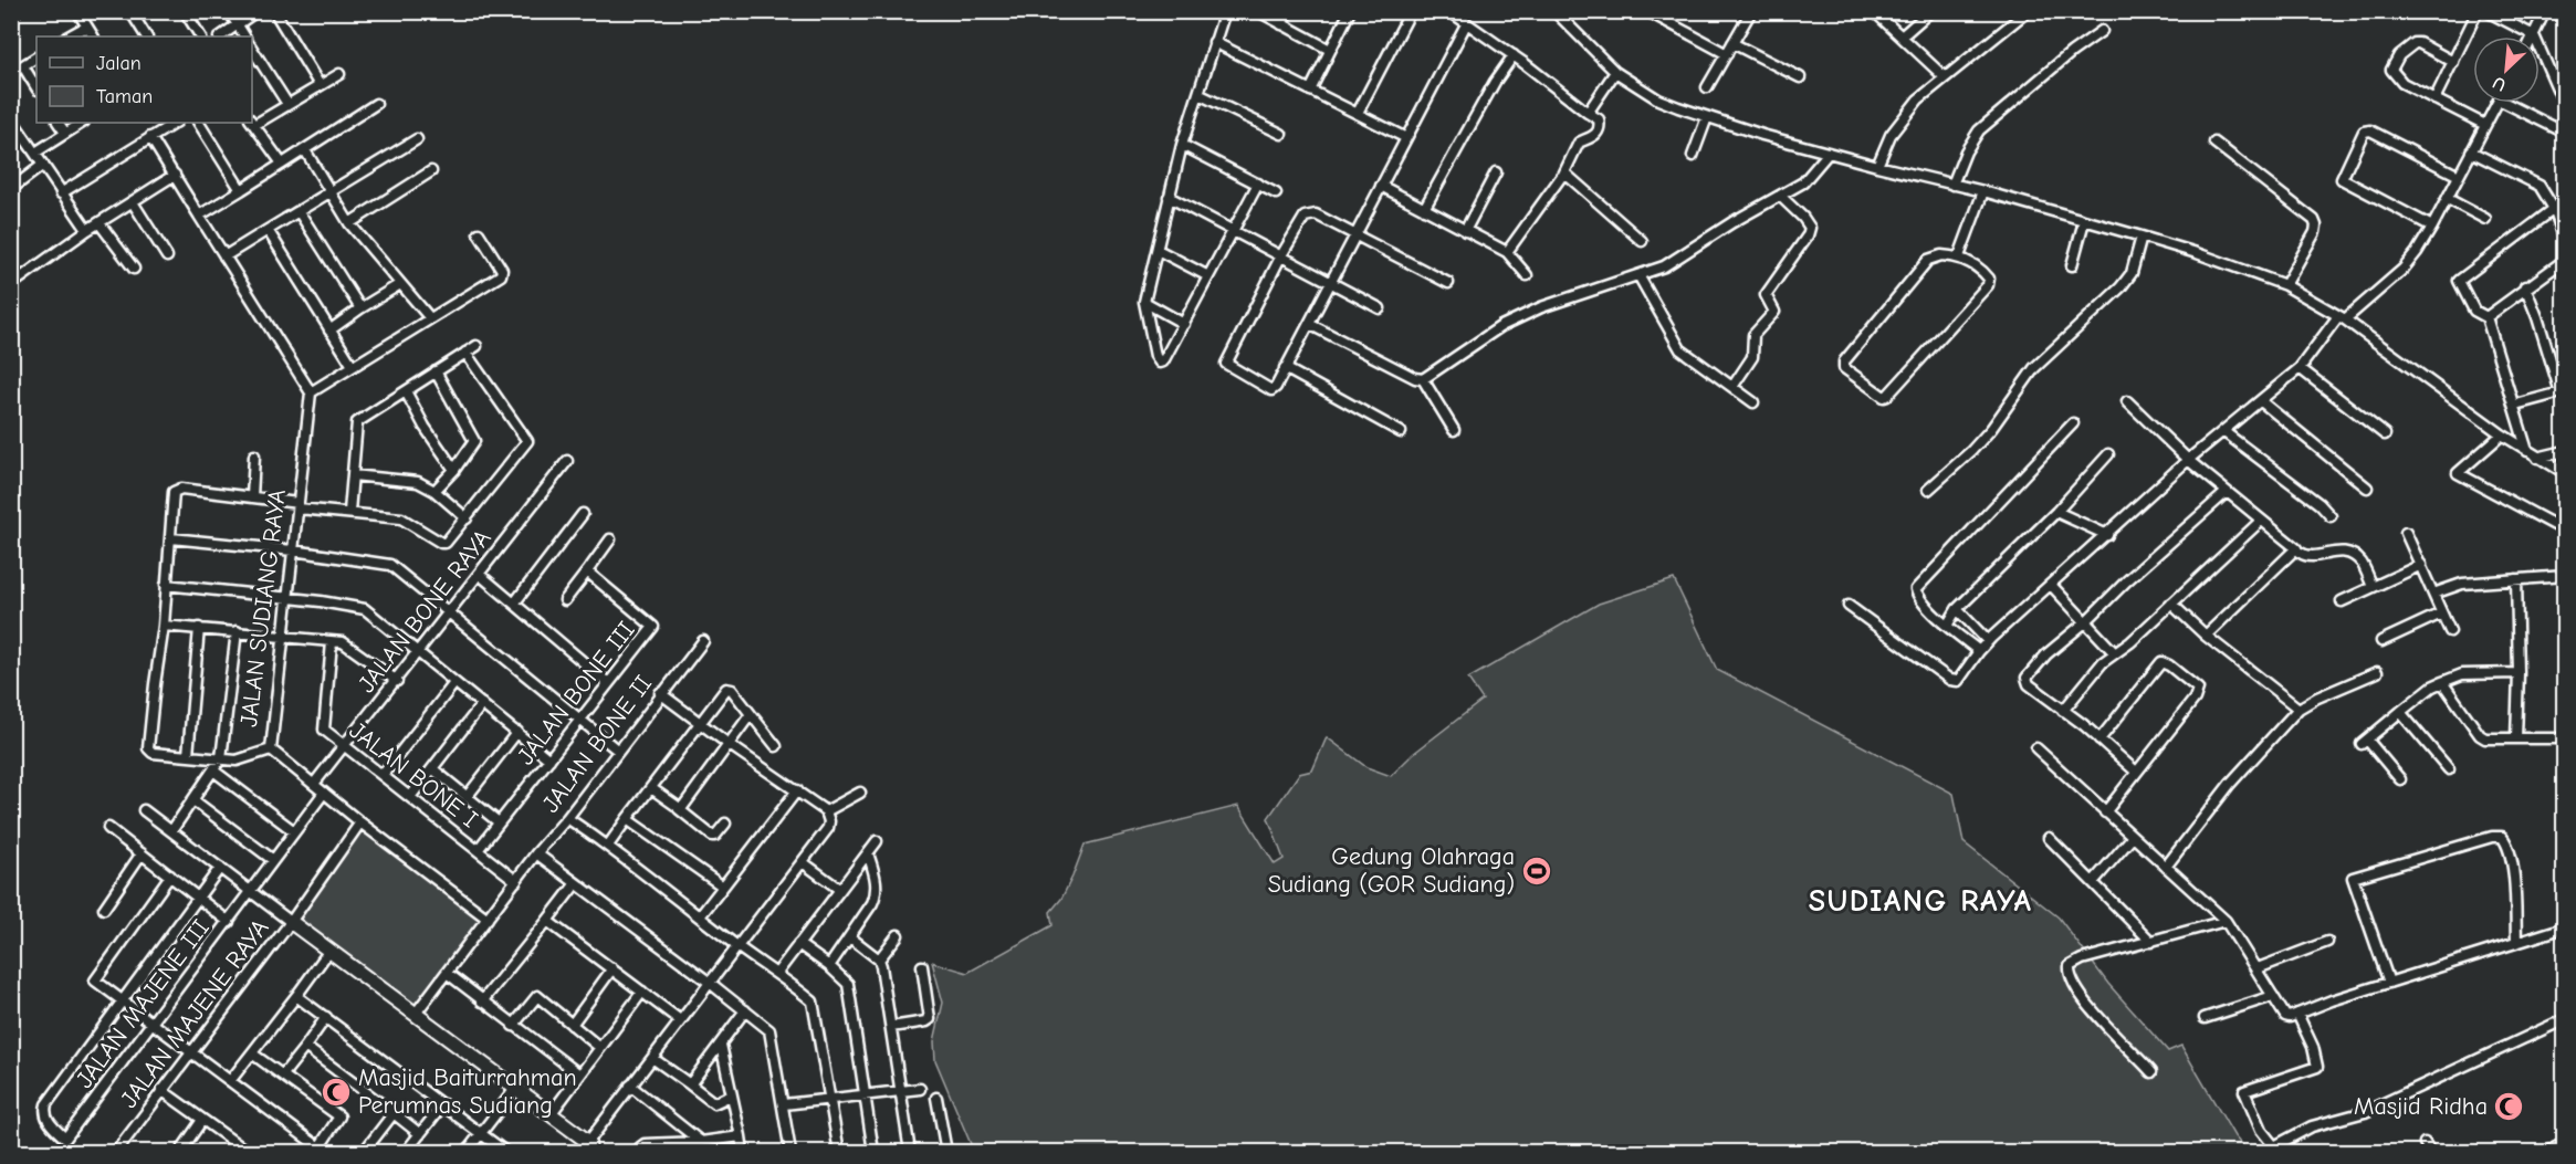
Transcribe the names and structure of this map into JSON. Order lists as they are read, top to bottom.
{
  "streets": {
    "street": [
      "JALAN SUDIANG RAYA",
      "JALAN BONE RAYA",
      "JALAN BONE III",
      "JALAN BONE II",
      "JALAN BONE I",
      "JALAN MAJENE III",
      "JALAN MAJENE RAYA"
    ]
  },
  "crossings": [
    ["JALAN SUDIANG RAYA", "JALAN BONE RAYA"],
    ["JALAN SUDIANG RAYA", "JALAN BONE II"],
    ["JALAN SUDIANG RAYA", "JALAN MAJENE III"],
    ["JALAN BONE RAYA", "JALAN BONE I"],
    ["JALAN BONE III", "JALAN BONE I"],
    ["JALAN BONE II", "JALAN BONE I"]
  ],
  "districts": ["SUDIANG RAYA"],
  "places": {
    "sports": ["Gedung Olahraga Sudiang (GOR Sudiang)"],
    "mosque": ["Masjid Baiturrahman Perumnas Sudiang", "Masjid Ridha"]
  },
  "legend": ["Jalan", "Taman"],
  "north": "bottom left"
}
